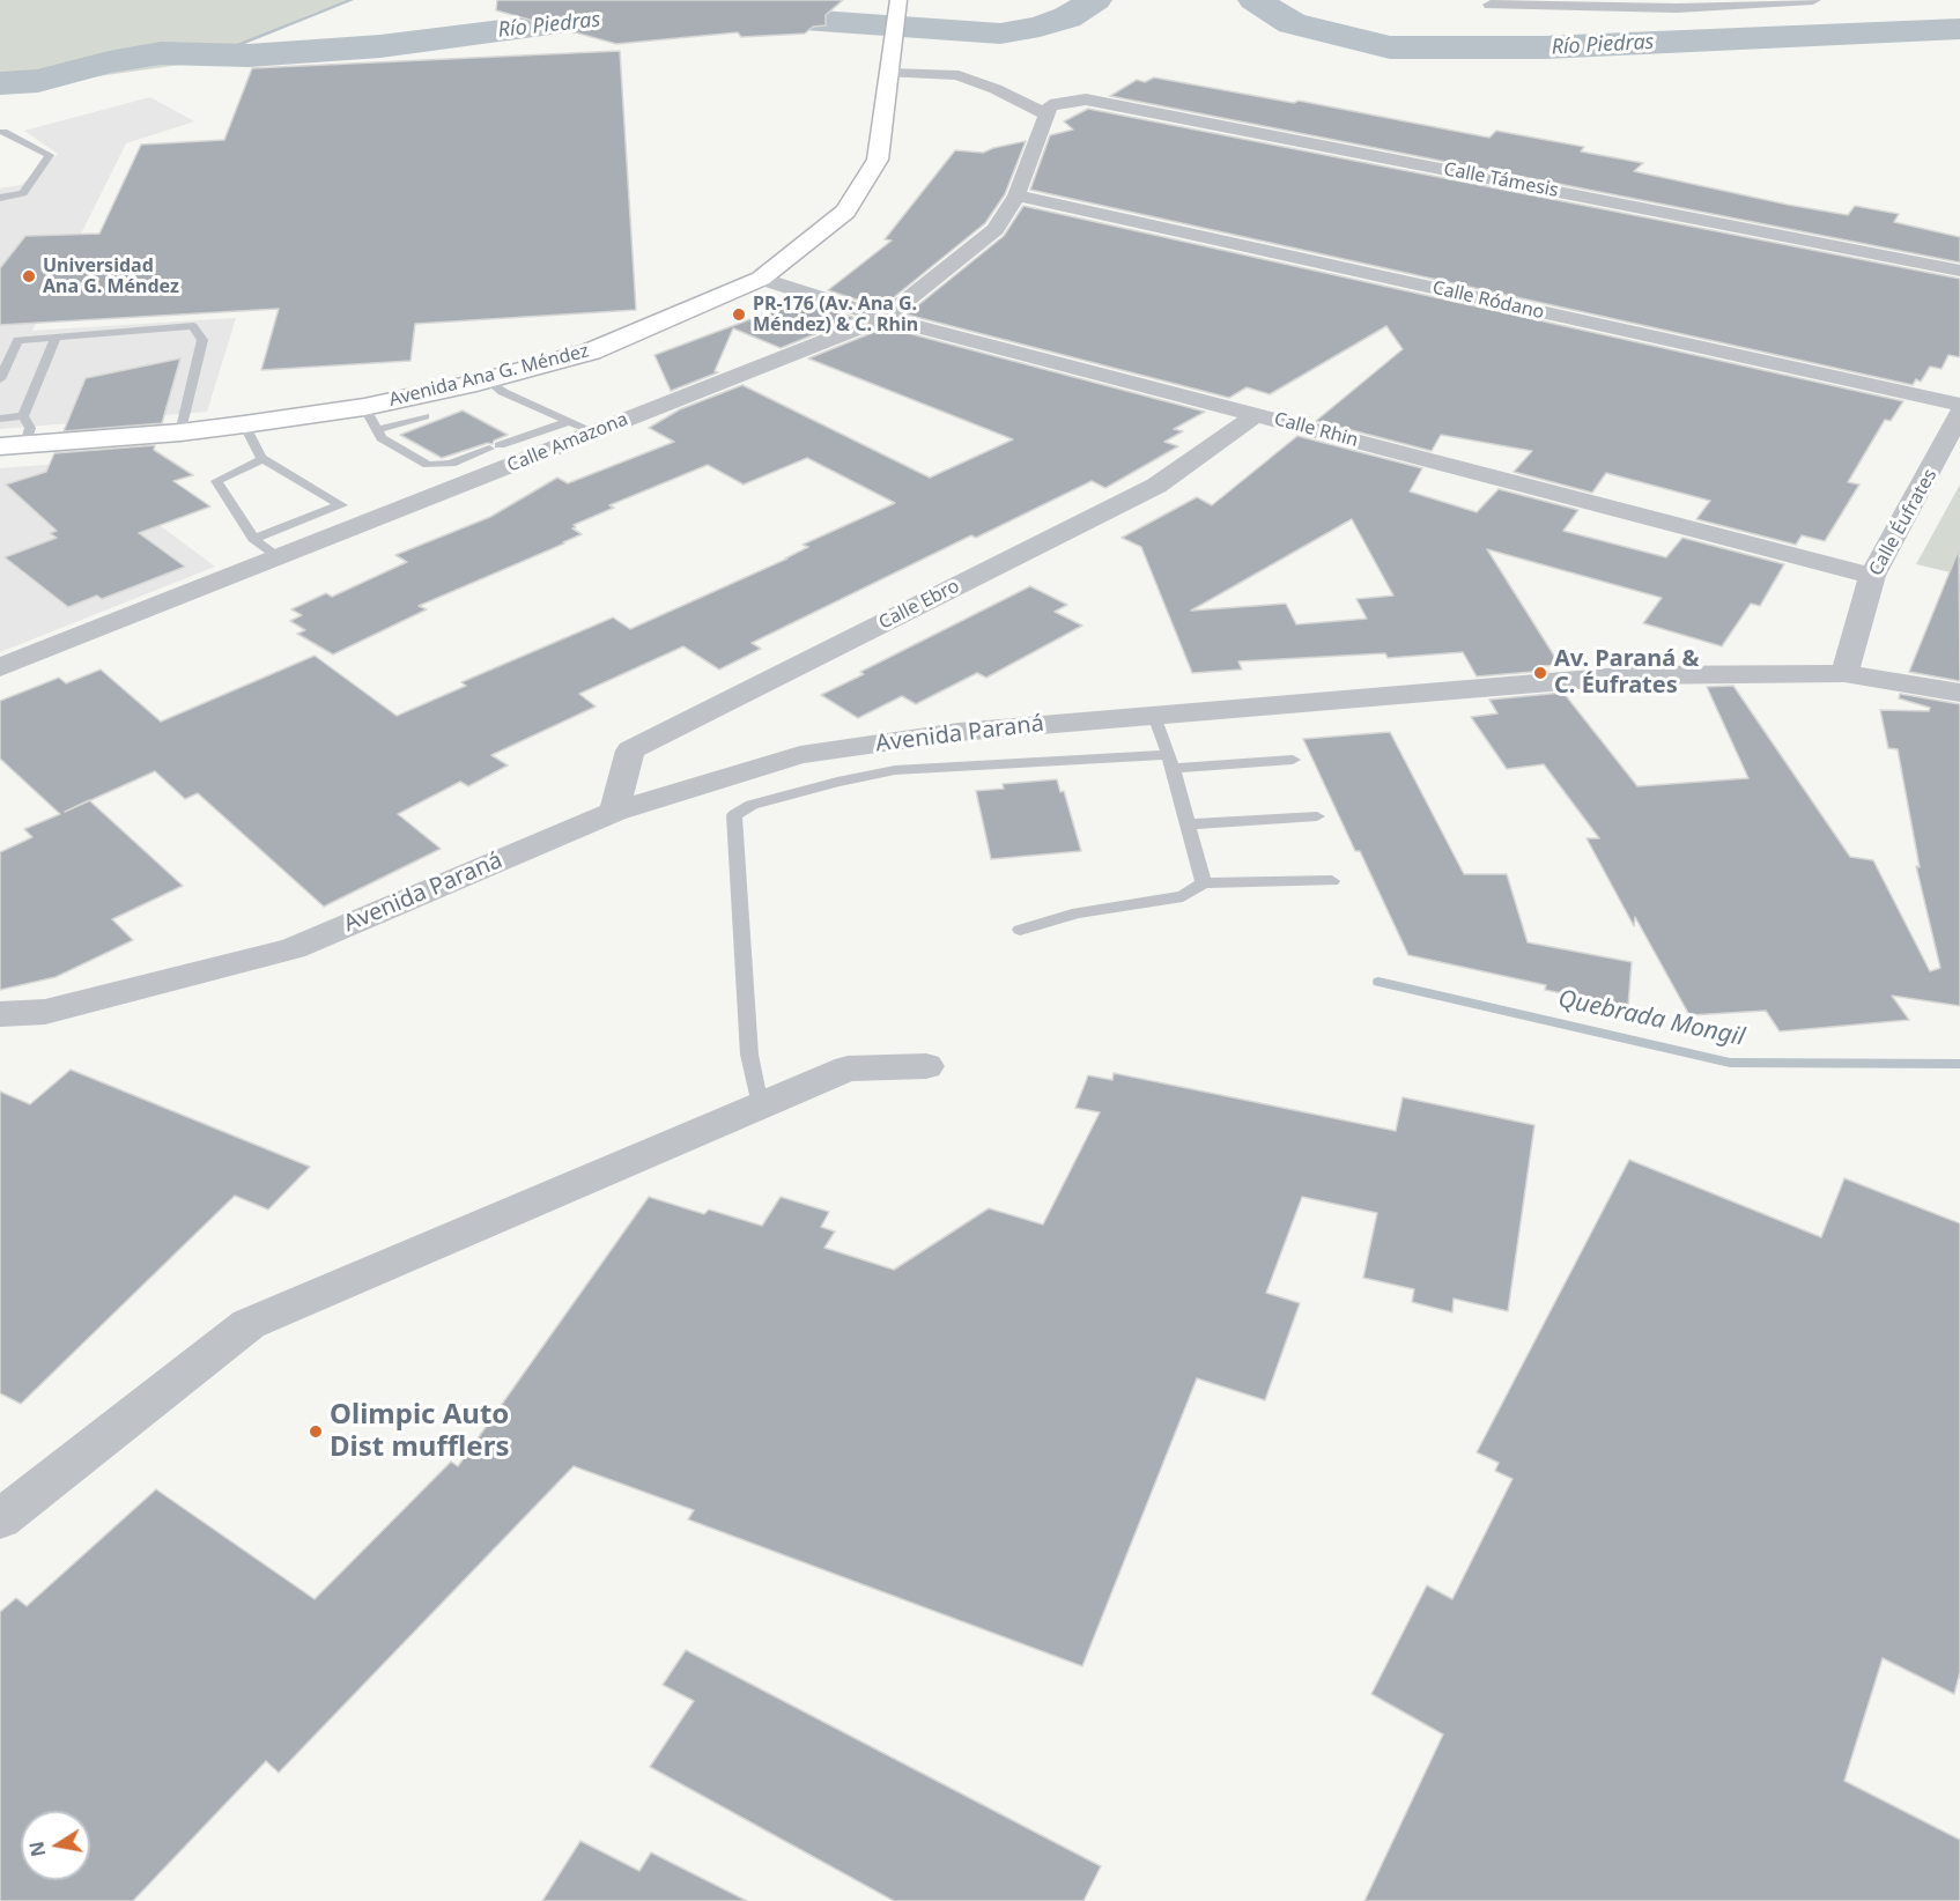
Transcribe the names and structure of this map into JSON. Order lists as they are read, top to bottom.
{
  "streets": {
    "main road": ["Avenida Ana G. Méndez"],
    "street": [
      "Calle Támesis",
      "Calle Ródano",
      "Calle Rhin",
      "Calle Amazona",
      "Calle Éufrates",
      "Calle Ebro",
      "Avenida Paraná"
    ]
  },
  "crossings": [
    ["Calle Támesis", "Calle Amazona"],
    ["Calle Ródano", "Calle Amazona"],
    ["Avenida Ana G. Méndez", "Calle Rhin"],
    ["Calle Rhin", "Calle Amazona"],
    ["Calle Rhin", "Calle Éufrates"],
    ["Calle Rhin", "Calle Ebro"],
    ["Calle Éufrates", "Avenida Paraná"],
    ["Calle Ebro", "Avenida Paraná"]
  ],
  "water": ["Río Piedras", "Quebrada Mongil"],
  "places": [
    "Universidad Ana G. Méndez",
    "PR-176 (Av. Ana G. Méndez) & C. Rhin",
    "Av. Paraná & C. Éufrates",
    "Olimpic Auto Dist mufflers"
  ],
  "north": "left"
}
